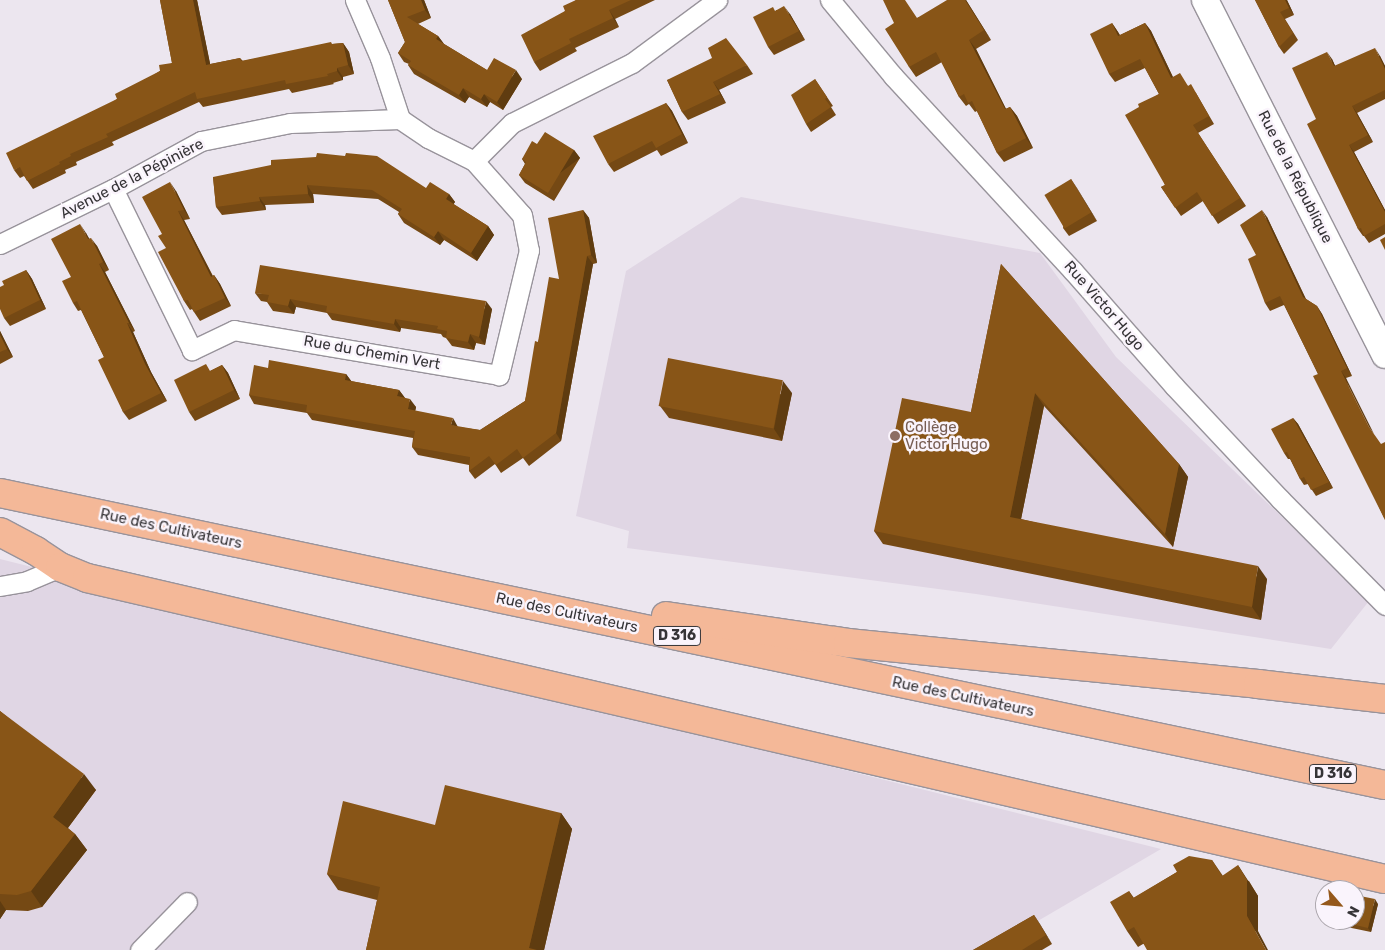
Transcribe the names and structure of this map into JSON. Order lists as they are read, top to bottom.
{
  "streets": {
    "main road": ["Rue de la République", "Rue des Cultivateurs", "D 316"],
    "street": ["Avenue de la Pépinière", "Rue Victor Hugo", "Rue du Chemin Vert"]
  },
  "crossings": [
    ["Avenue de la Pépinière", "Rue du Chemin Vert"]
  ],
  "places": ["Collège Victor Hugo"],
  "north": "bottom right"
}
